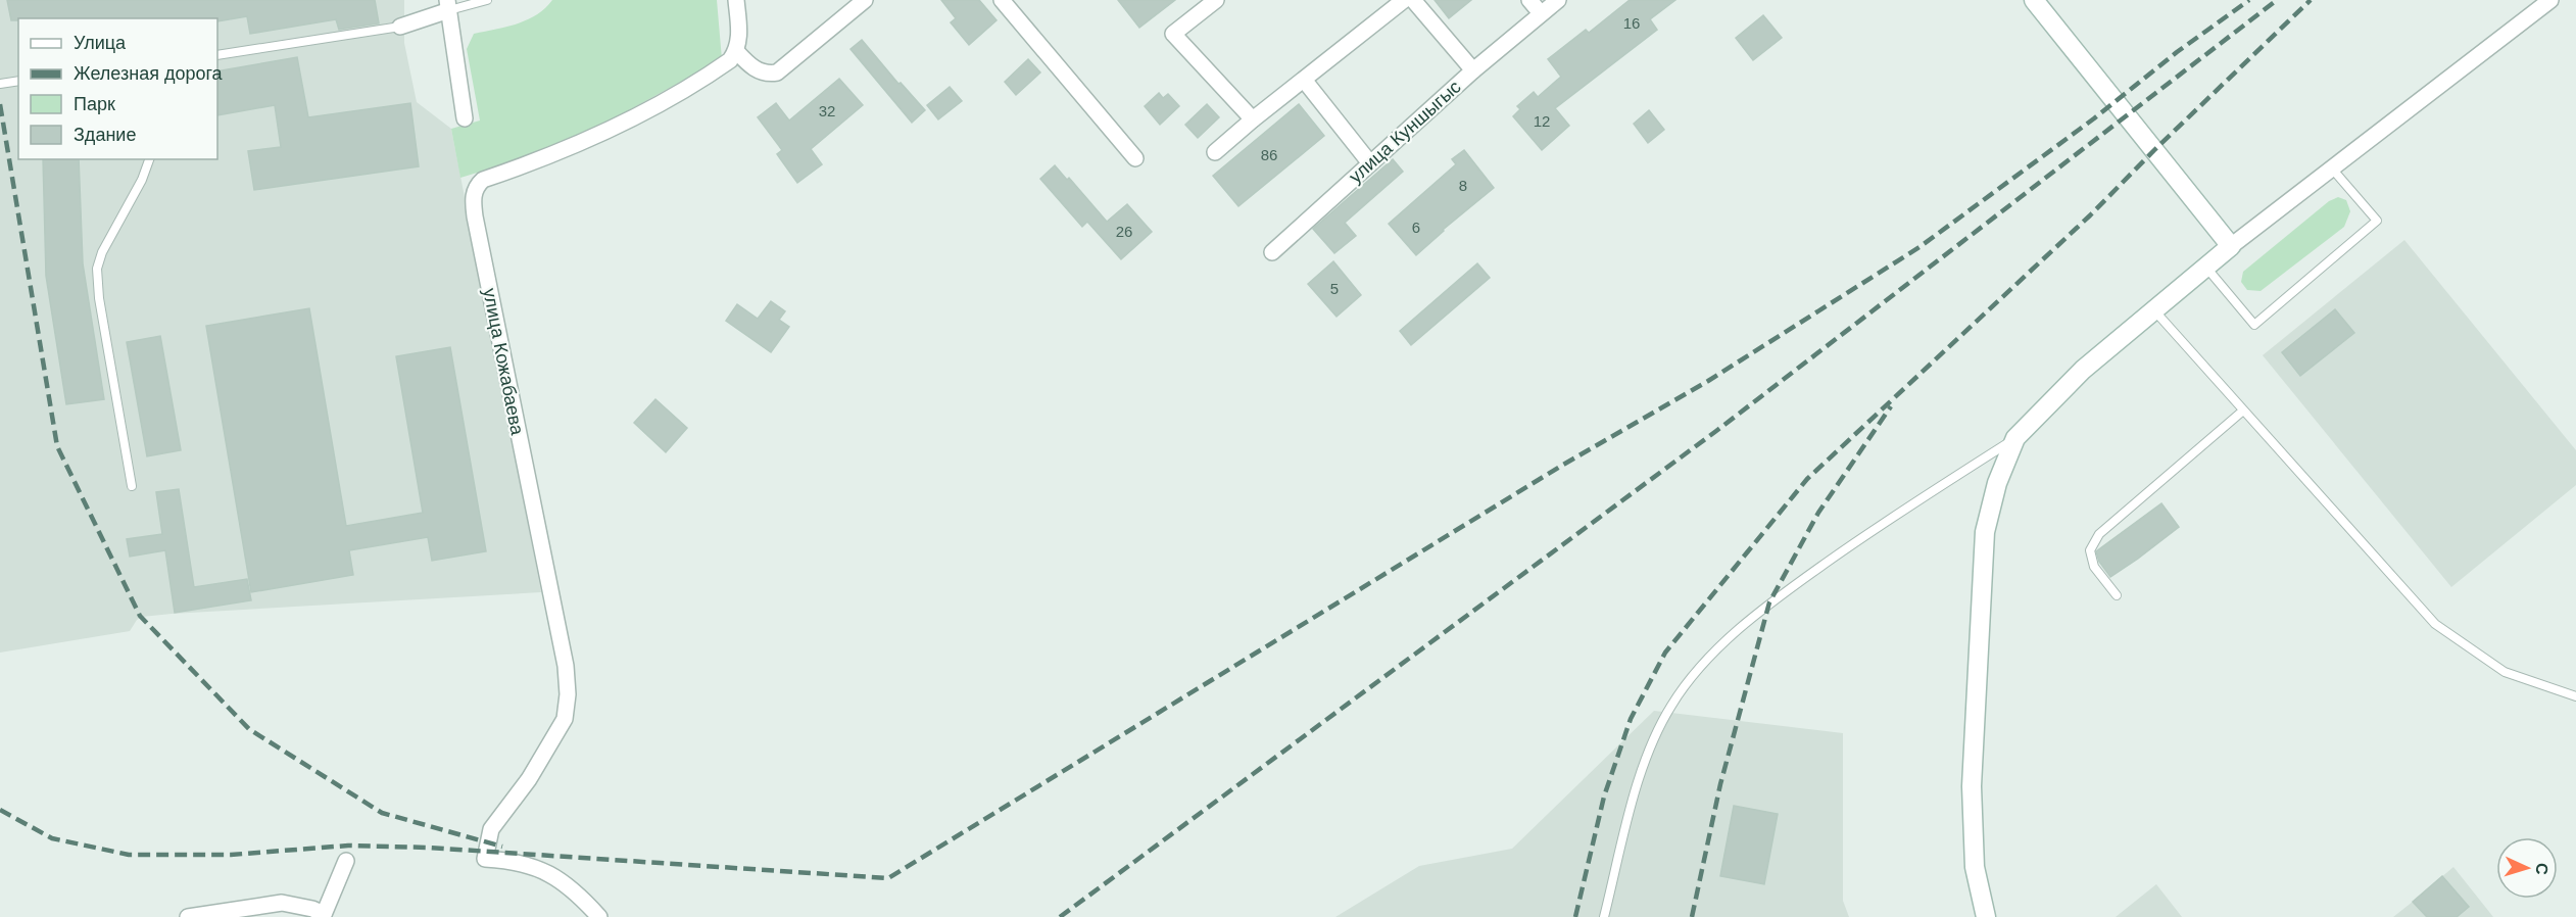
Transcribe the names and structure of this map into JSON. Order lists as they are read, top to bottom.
{
  "streets": {
    "street": ["улица Куншыгыс", "улица Кожабаева"]
  },
  "house_numbers": [
    "16",
    "32",
    "12",
    "86",
    "8",
    "6",
    "26",
    "5"
  ],
  "legend": [
    "Улица",
    "Железная дорога",
    "Парк",
    "Здание"
  ],
  "north": "right"
}
